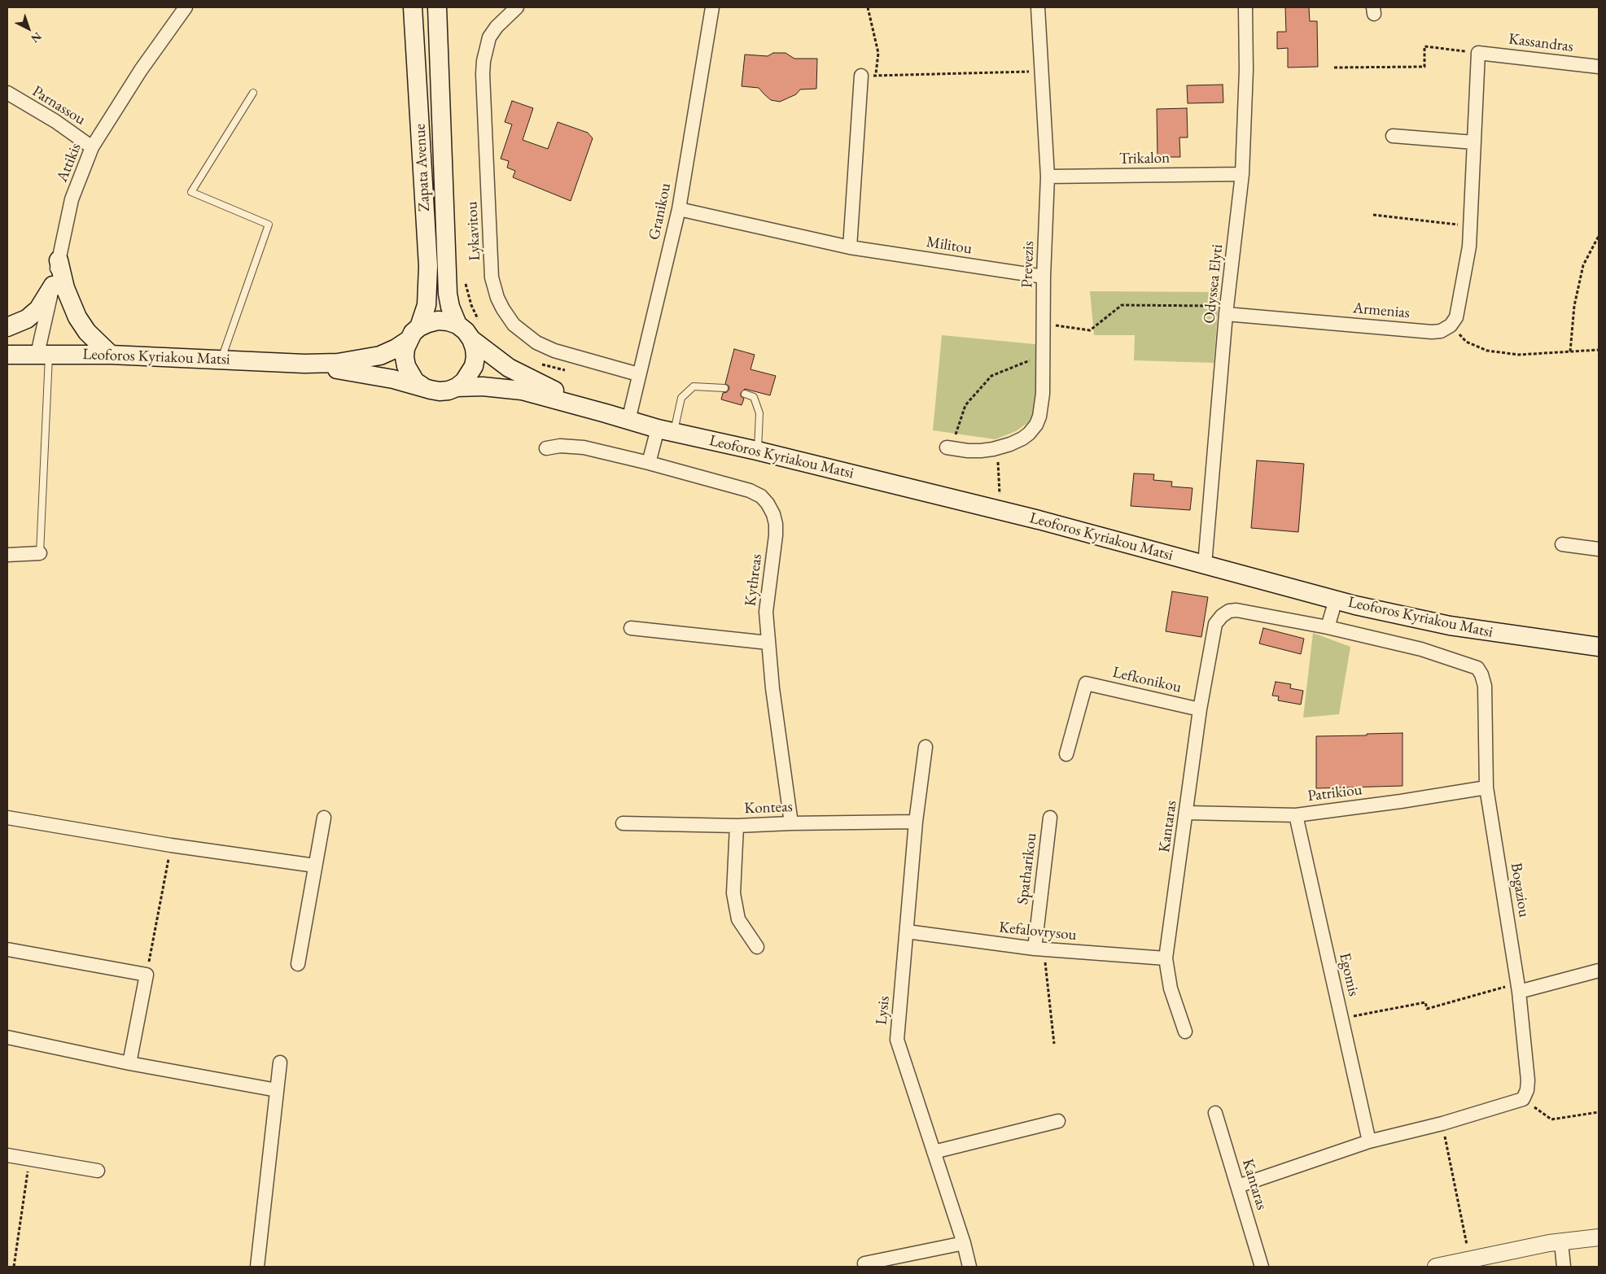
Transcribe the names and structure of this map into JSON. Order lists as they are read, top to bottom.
{
  "streets": {
    "main road": ["Zapata Avenue", "Leoforos Kyriakou Matsi"],
    "street": [
      "Kassandras",
      "Parnassou",
      "Trikalon",
      "Attikis",
      "Granikou",
      "Lykavitou",
      "Militou",
      "Prevezis",
      "Odyssea Elyti",
      "Armenias",
      "Kythreas",
      "Lefkonikou",
      "Patrikiou",
      "Konteas",
      "Kantaras",
      "Spatharikou",
      "Bogaziou",
      "Kefalovrysou",
      "Egomis",
      "Lysis"
    ]
  },
  "crossings": [
    ["Parnassou", "Attikis"],
    ["Trikalon", "Prevezis"],
    ["Trikalon", "Odyssea Elyti"],
    ["Attikis", "Leoforos Kyriakou Matsi"],
    ["Zapata Avenue", "Leoforos Kyriakou Matsi"],
    ["Granikou", "Lykavitou"],
    ["Granikou", "Militou"],
    ["Granikou", "Leoforos Kyriakou Matsi"],
    ["Militou", "Prevezis"],
    ["Odyssea Elyti", "Armenias"],
    ["Odyssea Elyti", "Leoforos Kyriakou Matsi"],
    ["Kythreas", "Konteas"],
    ["Lefkonikou", "Kantaras"],
    ["Patrikiou", "Kantaras"],
    ["Patrikiou", "Bogaziou"],
    ["Patrikiou", "Egomis"],
    ["Konteas", "Lysis"],
    ["Kantaras", "Bogaziou"],
    ["Kantaras", "Kefalovrysou"],
    ["Spatharikou", "Kefalovrysou"],
    ["Kefalovrysou", "Lysis"]
  ],
  "north": "bottom right"
}
